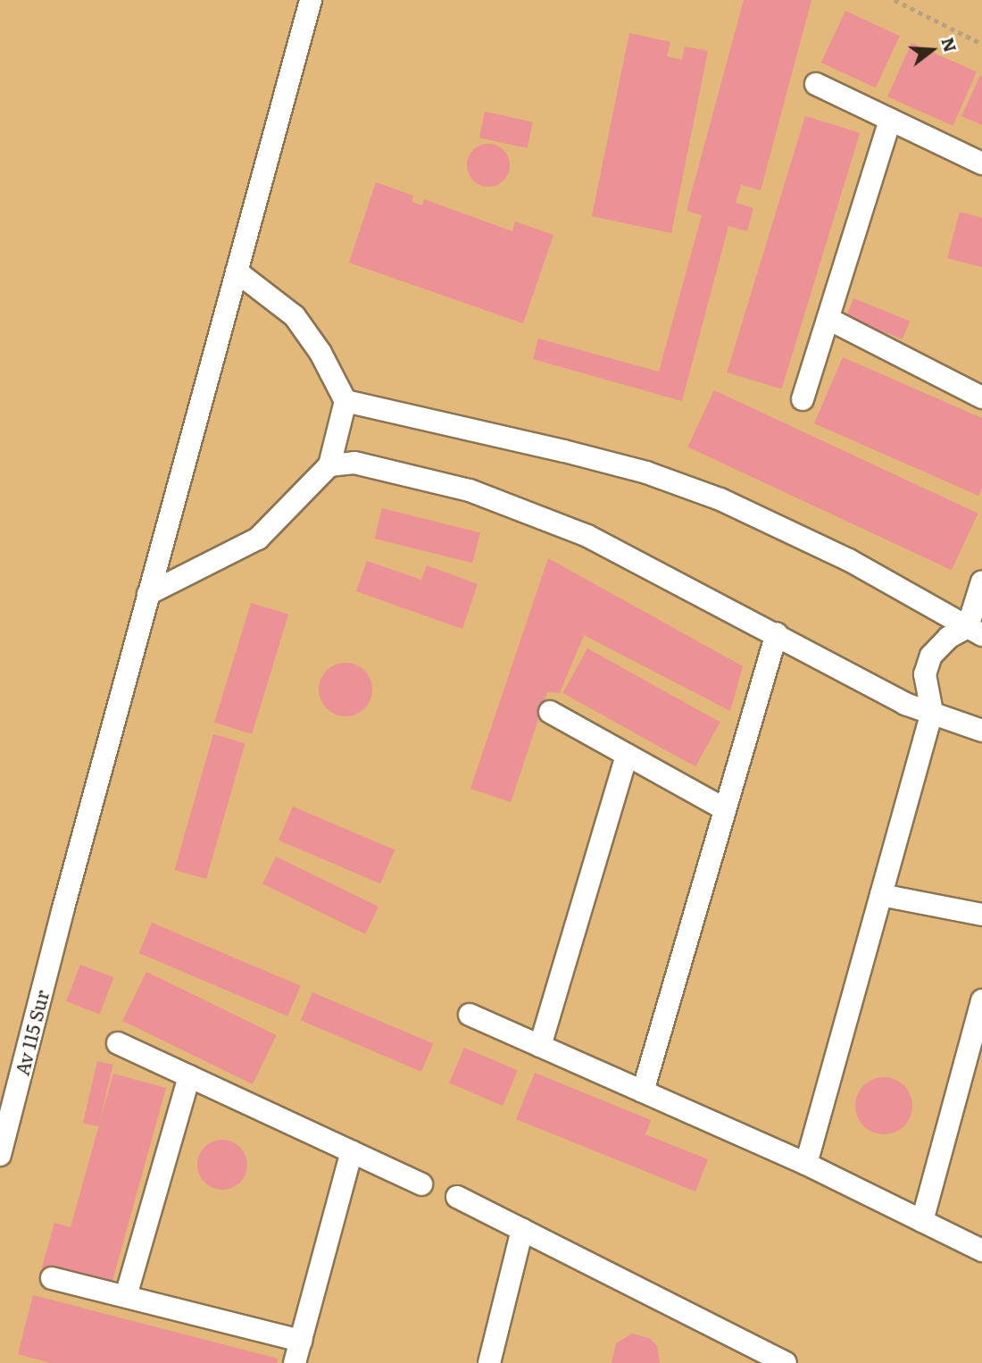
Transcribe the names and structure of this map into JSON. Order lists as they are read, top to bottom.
{
  "streets": {
    "street": ["Av 115 Sur"]
  },
  "north": "right"
}
